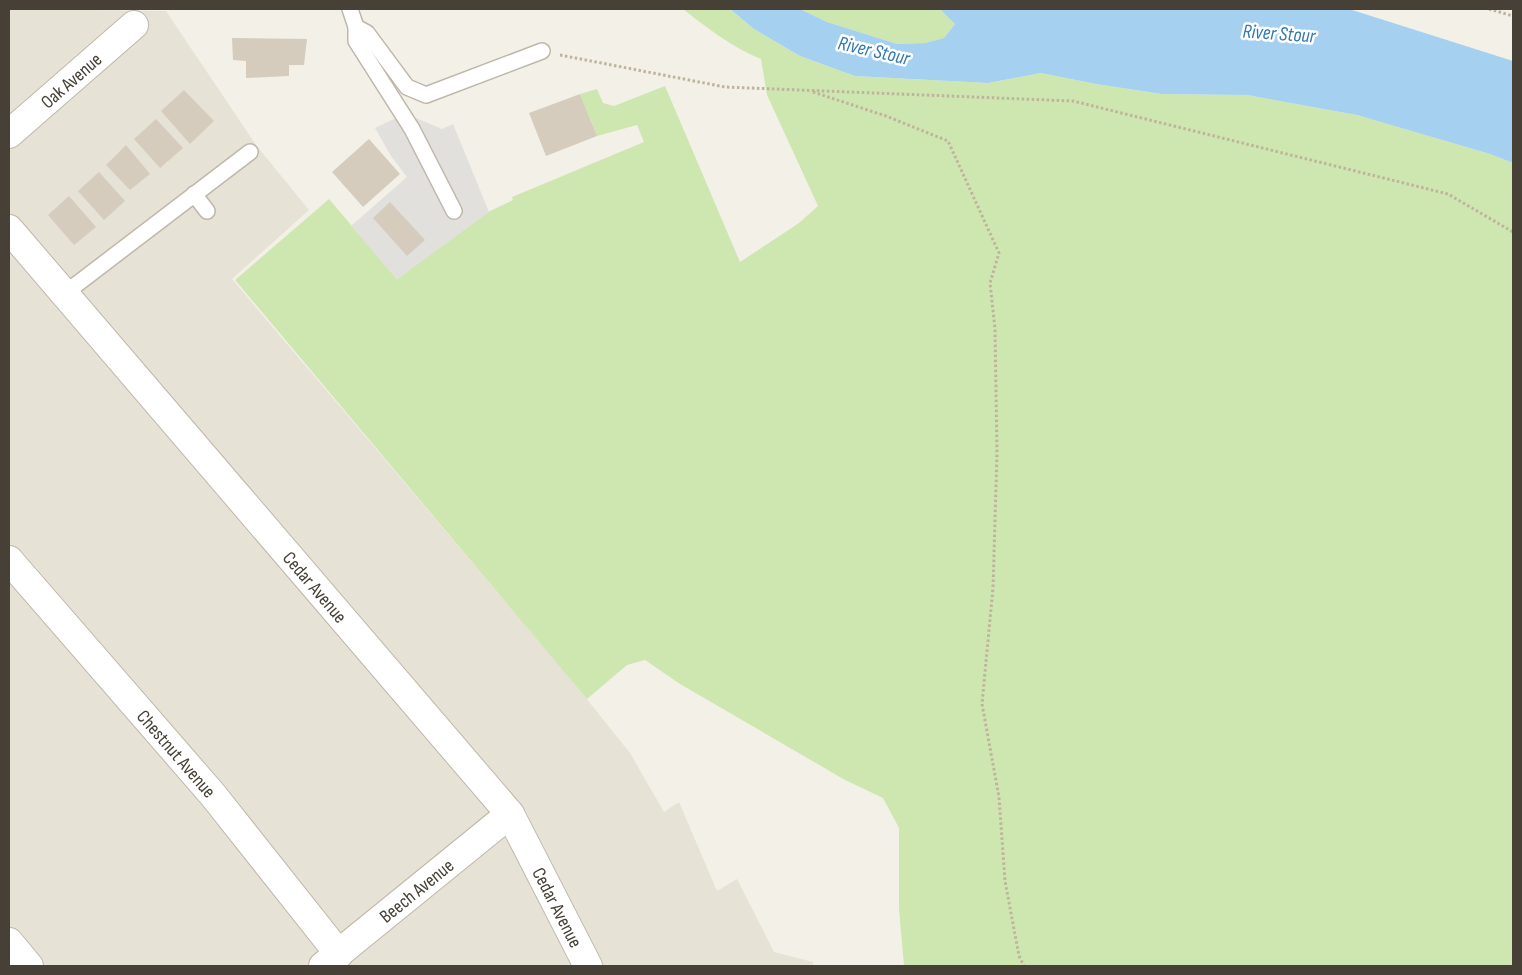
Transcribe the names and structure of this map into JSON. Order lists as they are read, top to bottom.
{
  "streets": {
    "street": [
      "Oak Avenue",
      "Cedar Avenue",
      "Chestnut Avenue",
      "Beech Avenue"
    ]
  },
  "crossings": [
    ["Cedar Avenue", "Beech Avenue"],
    ["Chestnut Avenue", "Beech Avenue"]
  ],
  "water": ["River Stour"]
}
